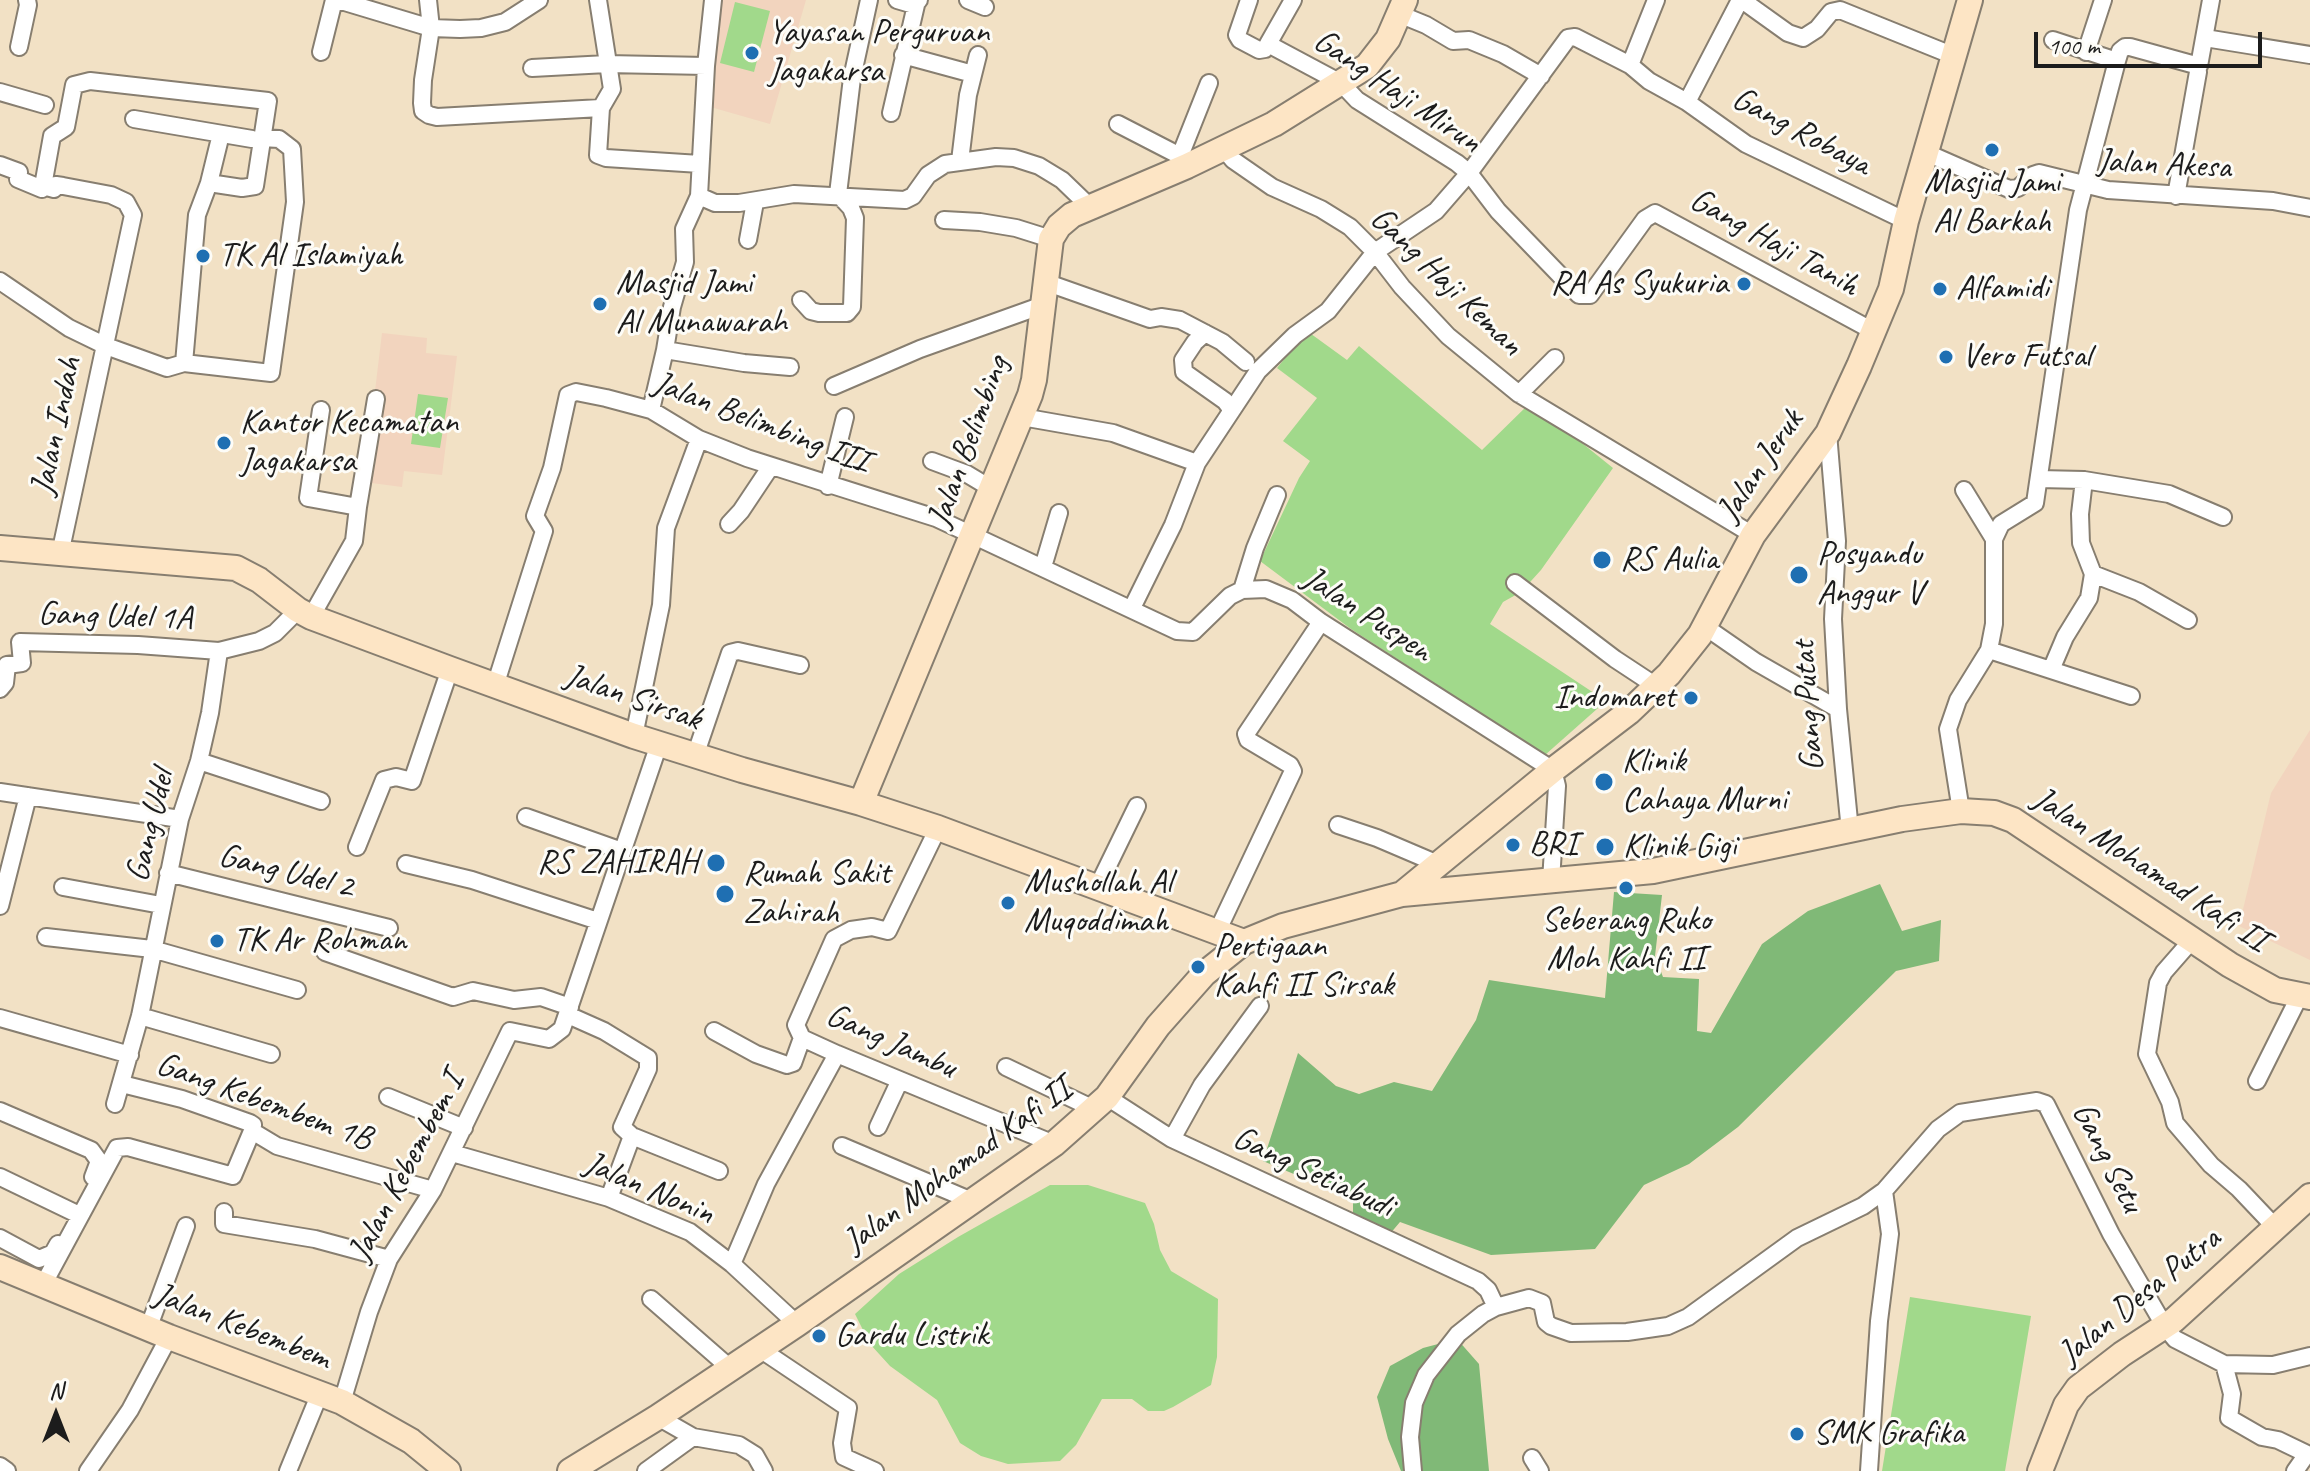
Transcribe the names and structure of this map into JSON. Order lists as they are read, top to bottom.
{
  "streets": {
    "street": [
      "Gang Haji Mirun",
      "Gang Robaya",
      "Jalan Akesa",
      "Gang Haji Tanih",
      "Gang Haji Keman",
      "Jalan Belimbing III",
      "Jalan Indah",
      "Jalan Belimbing",
      "Jalan Jeruk",
      "Jalan Puspen",
      "Gang Udel 1A",
      "Jalan Sirsak",
      "Gang Putat",
      "Gang Udel",
      "Jalan Mohamad Kafi II",
      "Gang Udel 2",
      "Gang Jambu",
      "Gang Kebembem 1B",
      "Gang Setu",
      "Jalan Kebembem I",
      "Gang Setiabudi",
      "Jalan Nonin",
      "Jalan Desa Putra",
      "Jalan Kebembem"
    ]
  },
  "crossings": [
    ["Gang Haji Mirun", "Gang Haji Tanih"],
    ["Gang Robaya", "Jalan Jeruk"],
    ["Gang Haji Tanih", "Jalan Jeruk"],
    ["Gang Haji Keman", "Jalan Jeruk"],
    ["Jalan Belimbing III", "Jalan Belimbing"],
    ["Jalan Belimbing III", "Jalan Sirsak"],
    ["Jalan Indah", "Jalan Sirsak"],
    ["Jalan Belimbing", "Jalan Sirsak"],
    ["Jalan Jeruk", "Jalan Puspen"],
    ["Jalan Jeruk", "Gang Putat"],
    ["Jalan Jeruk", "Jalan Mohamad Kafi II"],
    ["Gang Udel 1A", "Gang Udel"],
    ["Jalan Sirsak", "Jalan Mohamad Kafi II"],
    ["Jalan Sirsak", "Gang Jambu"],
    ["Gang Putat", "Jalan Mohamad Kafi II"],
    ["Gang Udel", "Gang Udel 2"],
    ["Gang Udel", "Gang Kebembem 1B"],
    ["Jalan Mohamad Kafi II", "Gang Jambu"],
    ["Jalan Mohamad Kafi II", "Gang Setiabudi"],
    ["Jalan Mohamad Kafi II", "Jalan Nonin"],
    ["Gang Kebembem 1B", "Jalan Kebembem I"],
    ["Gang Setu", "Jalan Desa Putra"],
    ["Jalan Kebembem I", "Jalan Nonin"],
    ["Jalan Kebembem I", "Jalan Kebembem"]
  ],
  "places": [
    "Yayasan Perguruan Jagakarsa",
    "Masjid Jami Al Barkah",
    "TK Al Islamiyah",
    "RA As Syukuria",
    "Alfamidi",
    "Masjid Jami Al Munawarah",
    "Vero Futsal",
    "Kantor Kecamatan Jagakarsa",
    "RS Aulia",
    "Posyandu Anggur V",
    "Indomaret",
    "Klinik Cahaya Murni",
    "BRI",
    "Klinik Gigi",
    "RS ZAHIRAH",
    "Seberang Ruko Moh Kahfi II",
    "Rumah Sakit Zahirah",
    "Mushollah Al Muqoddimah",
    "TK Ar Rohman",
    "Pertigaan Kahfi II Sirsak",
    "Gardu Listrik",
    "SMK Grafika"
  ],
  "scale_bar": "100 m",
  "north": "top"
}
